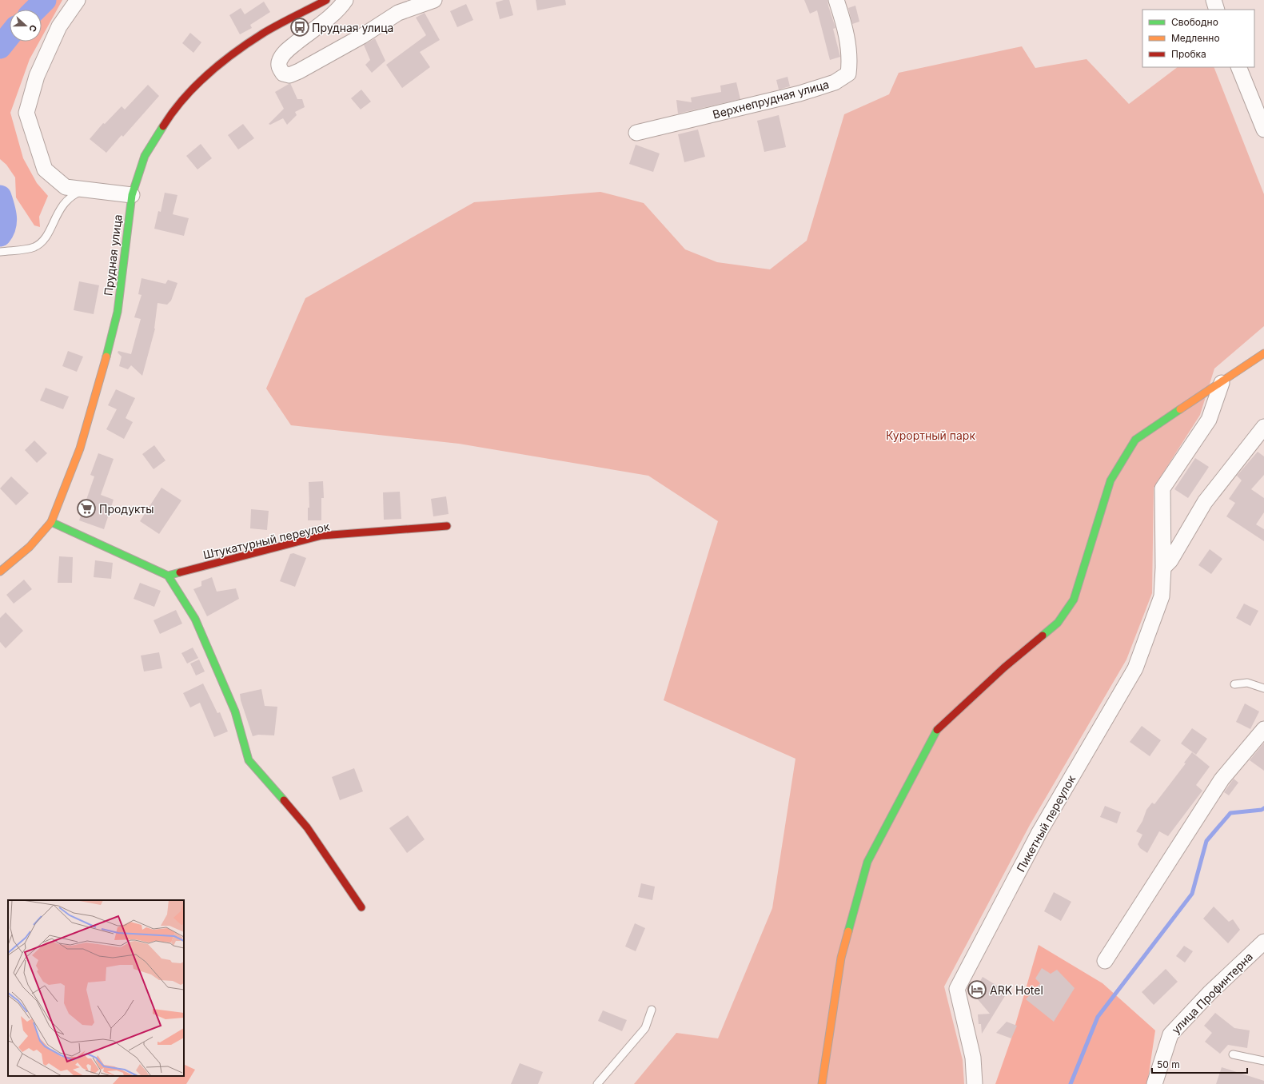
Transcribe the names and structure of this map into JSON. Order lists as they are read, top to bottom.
{
  "streets": {
    "street": [
      "Верхнепрудная улица",
      "Прудная улица",
      "Штукатурный переулок",
      "Пикетный переулок",
      "улица Профинтерна"
    ]
  },
  "parks": ["Курортный парк"],
  "places": {
    "bus stop": ["Прудная улица"],
    "supermarket": ["Продукты"],
    "hotel": ["ARK Hotel"]
  },
  "legend": ["Свободно", "Медленно", "Пробка"],
  "scale_bar": "50 m",
  "north": "right"
}
